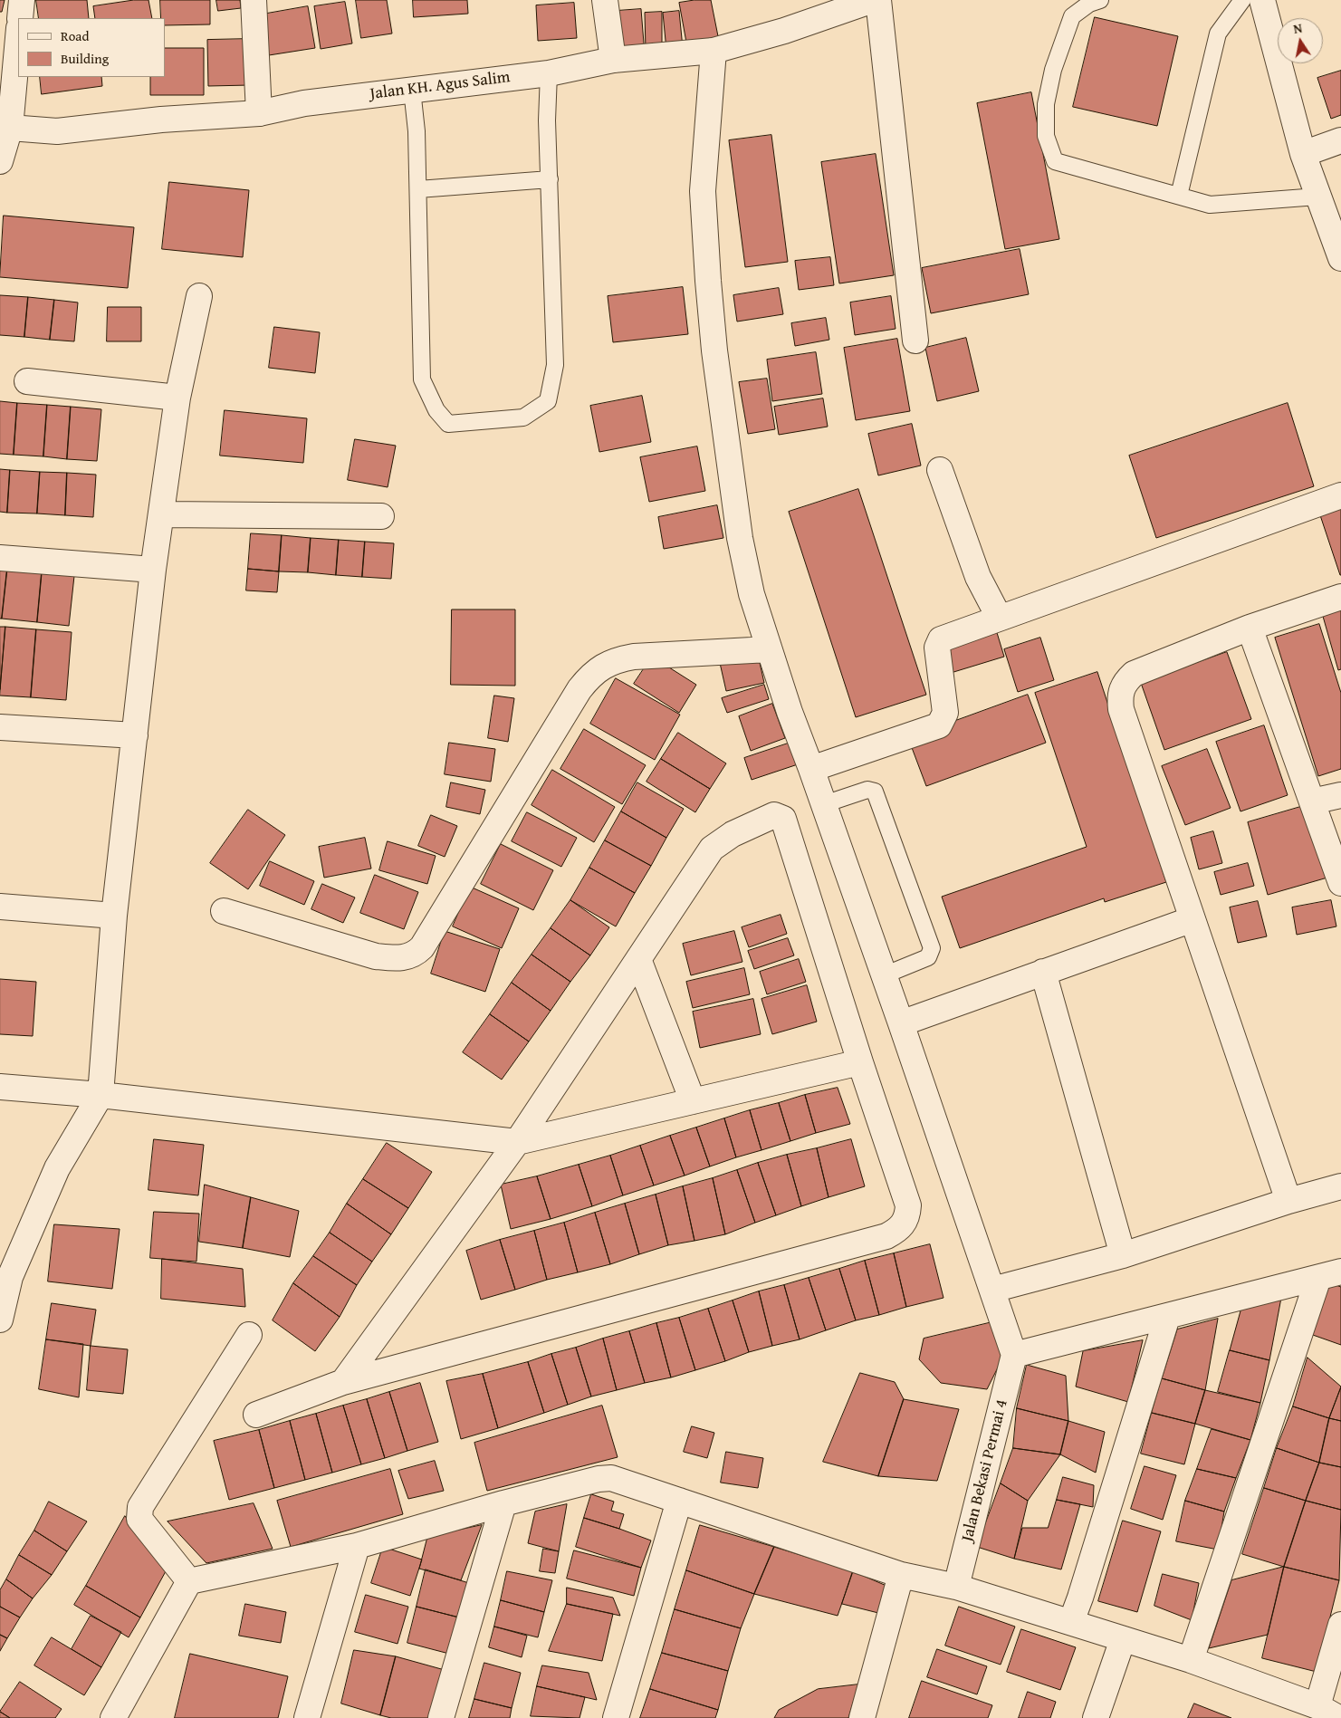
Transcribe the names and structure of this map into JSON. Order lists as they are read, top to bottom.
{
  "streets": {
    "street": ["Jalan KH. Agus Salim", "Jalan Bekasi Permai 4"]
  },
  "legend": ["Road", "Building"],
  "north": "top"
}
